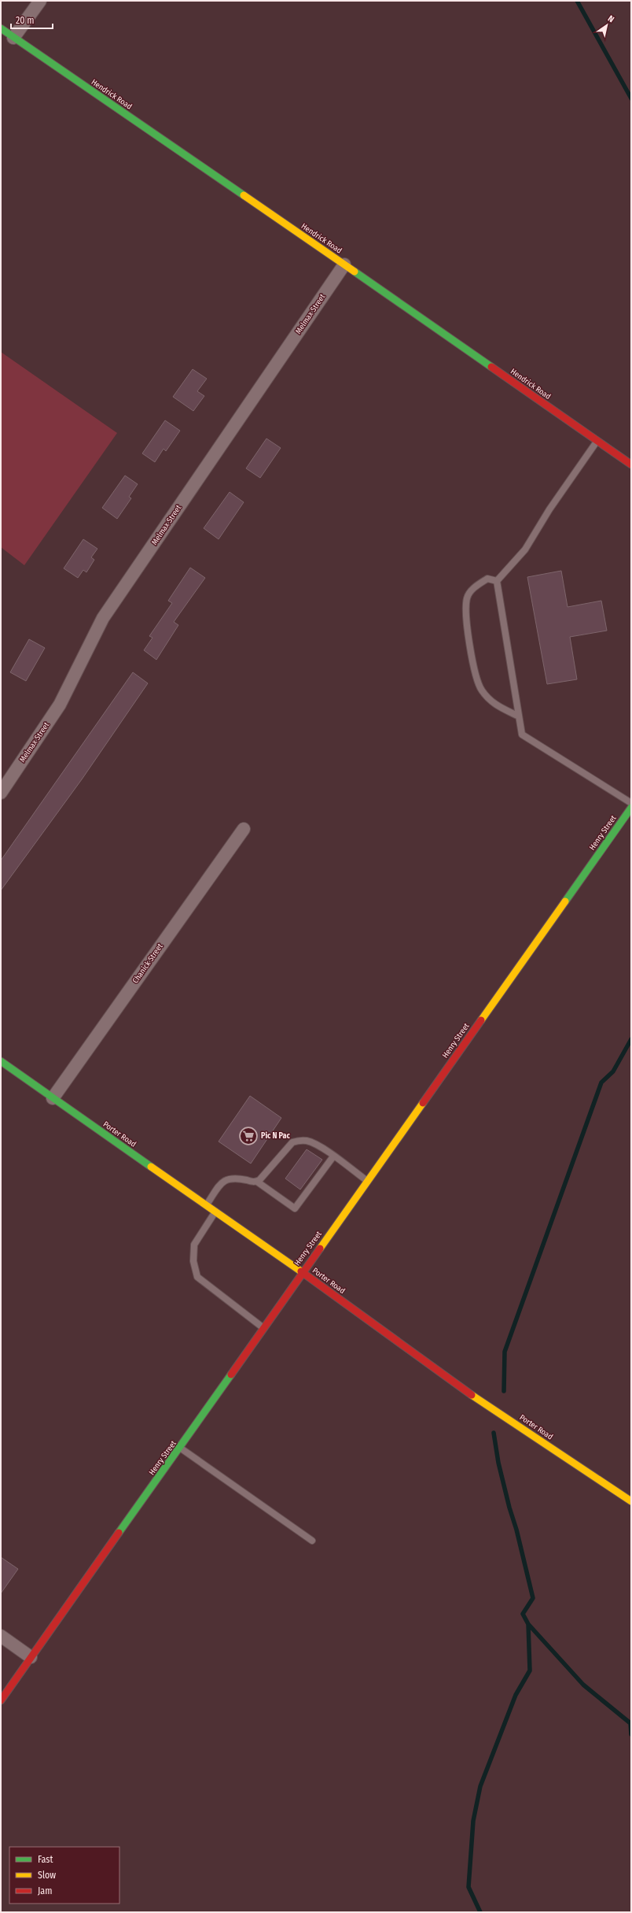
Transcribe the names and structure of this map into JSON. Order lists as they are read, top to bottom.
{
  "streets": {
    "street": [
      "Hendrick Road",
      "Melmax Street",
      "Henry Street",
      "Chanick Street",
      "Porter Road"
    ]
  },
  "crossings": [
    ["Hendrick Road", "Melmax Street"],
    ["Henry Street", "Porter Road"],
    ["Chanick Street", "Porter Road"]
  ],
  "places": {
    "supermarket": ["Pic N Pac"]
  },
  "legend": ["Fast", "Slow", "Jam"],
  "scale_bar": "20 m",
  "north": "top right"
}
